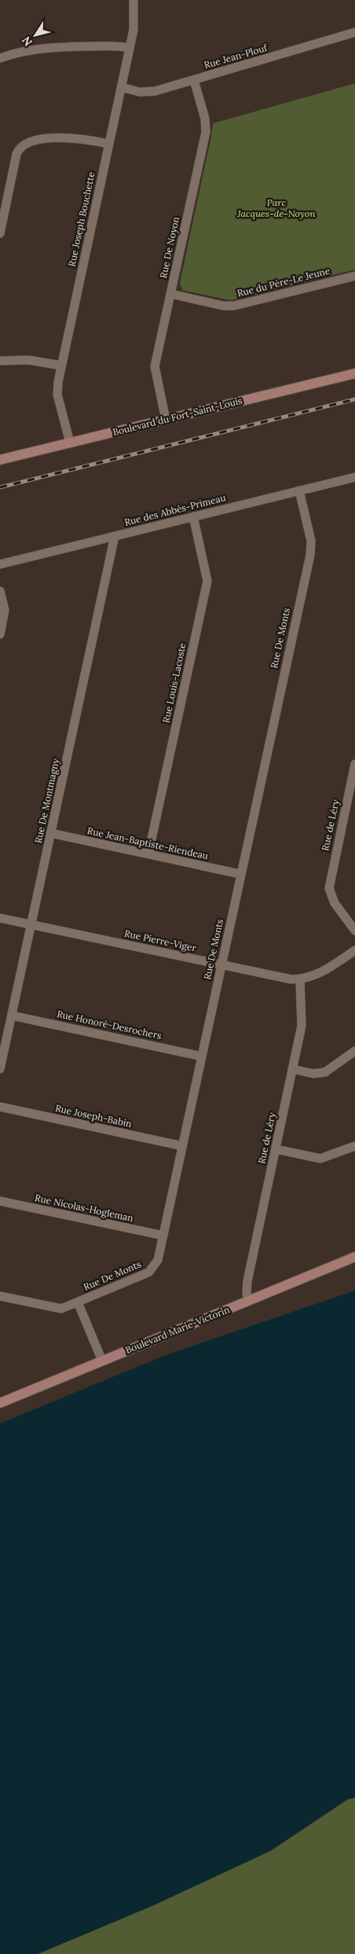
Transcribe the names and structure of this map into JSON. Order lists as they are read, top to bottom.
{
  "streets": {
    "street": [
      "Rue Jean-Plouf",
      "Rue Joseph Bouchette",
      "Rue De Noyon",
      "Rue du Père-Le Jeune",
      "Boulevard du Fort-Saint-Louis",
      "Rue des Abbés-Primeau",
      "Rue De Monts",
      "Rue Louis-Lacoste",
      "Rue De Montmagny",
      "Rue de Léry",
      "Rue Jean-Baptiste-Riendeau",
      "Rue Pierre-Viger",
      "Rue Honoré-Desrochers",
      "Rue Joseph-Babin",
      "Rue Nicolas-Hogleman",
      "Boulevard Marie-Victorin"
    ]
  },
  "crossings": [
    ["Rue Jean-Plouf", "Rue Joseph Bouchette"],
    ["Rue Jean-Plouf", "Rue De Noyon"],
    ["Rue Joseph Bouchette", "Boulevard du Fort-Saint-Louis"],
    ["Rue De Noyon", "Rue du Père-Le Jeune"],
    ["Rue De Noyon", "Boulevard du Fort-Saint-Louis"],
    ["Rue des Abbés-Primeau", "Rue De Monts"],
    ["Rue des Abbés-Primeau", "Rue Louis-Lacoste"],
    ["Rue des Abbés-Primeau", "Rue De Montmagny"],
    ["Rue De Monts", "Rue Jean-Baptiste-Riendeau"],
    ["Rue De Monts", "Rue Pierre-Viger"],
    ["Rue De Monts", "Rue Honoré-Desrochers"],
    ["Rue De Monts", "Rue Joseph-Babin"],
    ["Rue De Monts", "Rue Nicolas-Hogleman"],
    ["Rue De Monts", "Boulevard Marie-Victorin"],
    ["Rue Louis-Lacoste", "Rue Jean-Baptiste-Riendeau"],
    ["Rue De Montmagny", "Rue Jean-Baptiste-Riendeau"],
    ["Rue De Montmagny", "Rue Pierre-Viger"],
    ["Rue De Montmagny", "Rue Honoré-Desrochers"],
    ["Rue de Léry", "Rue Pierre-Viger"],
    ["Rue de Léry", "Boulevard Marie-Victorin"]
  ],
  "parks": ["Parc Jacques-de-Noyon"],
  "north": "bottom left"
}
